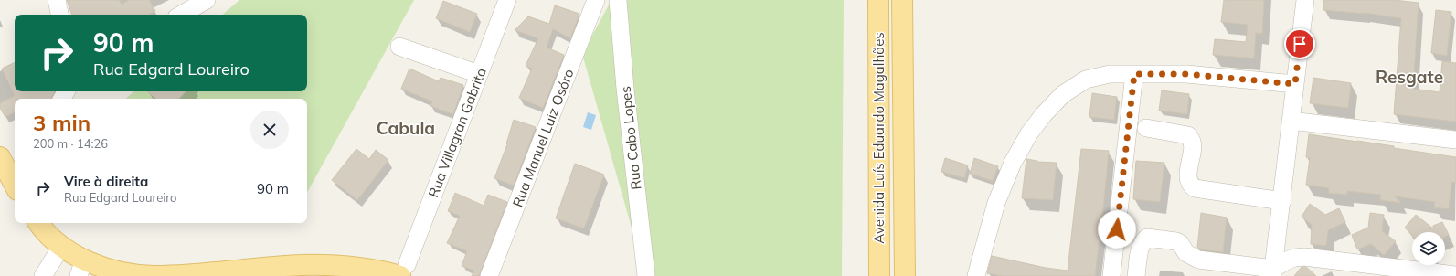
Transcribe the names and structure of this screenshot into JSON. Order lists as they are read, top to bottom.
{
  "streets": {
    "main road": ["Avenida Luís Eduardo Magalhães"],
    "street": ["Rua Villagran Gabrita", "Rua Manuel Luiz Osóro", "Rua Cabo Lopes"]
  },
  "districts": ["Resgate", "Cabula"],
  "page": {
    "turn": ["90 m", "Rua Edgard Loureiro"],
    "heading": ["3 min", "200 m · 14:26"],
    "list": [
      {
        "name": "Vire à direita",
        "note": "Rua Edgard Loureiro",
        "value": "90 m"
      }
    ]
  }
}
